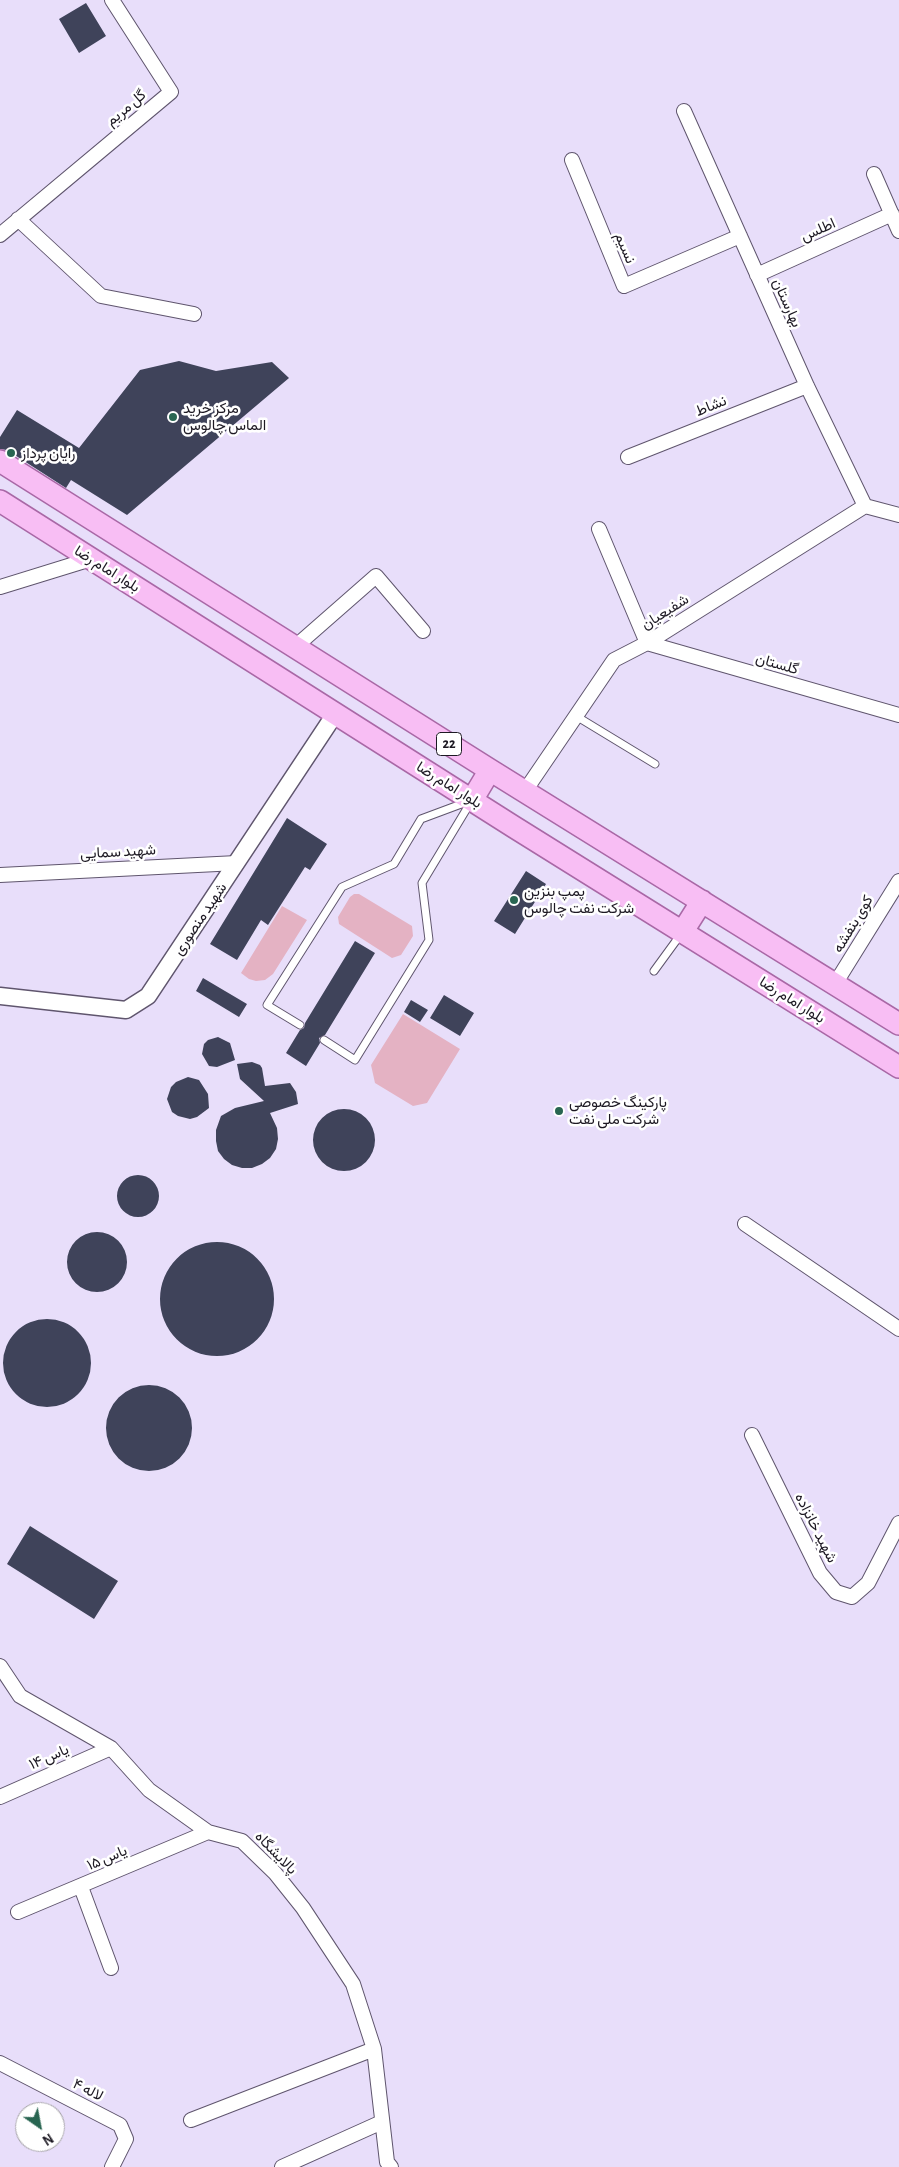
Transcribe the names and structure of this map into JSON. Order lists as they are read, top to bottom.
{
  "streets": {
    "main road": ["بلوار امام رضا", "22"],
    "street": [
      "گل مریم",
      "اطلس",
      "نسیم",
      "بهارستان",
      "نشاط",
      "شفیعیان",
      "گلستان",
      "شهید سمایی",
      "شهید منصوری",
      "کوی بنفشه",
      "شهید خانزاده",
      "یاس ۱۴",
      "پالایشگاه",
      "یاس ۱۵",
      "لاله ۴"
    ]
  },
  "crossings": [
    ["اطلس", "بهارستان"],
    ["نسیم", "بهارستان"],
    ["بهارستان", "نشاط"],
    ["بهارستان", "شفیعیان"],
    ["بلوار امام رضا", "شهید منصوری"],
    ["شفیعیان", "گلستان"],
    ["شفیعیان", "22"],
    ["22", "کوی بنفشه"],
    ["شهید سمایی", "شهید منصوری"],
    ["یاس ۱۴", "پالایشگاه"],
    ["پالایشگاه", "یاس ۱۵"]
  ],
  "places": [
    "مرکز خرید الماس چالوس",
    "رایان پرداز",
    "پمپ بنزین شرکت نفت چالوس",
    "پارکینگ خصوصی شرکت ملی نفت"
  ],
  "north": "bottom right"
}
